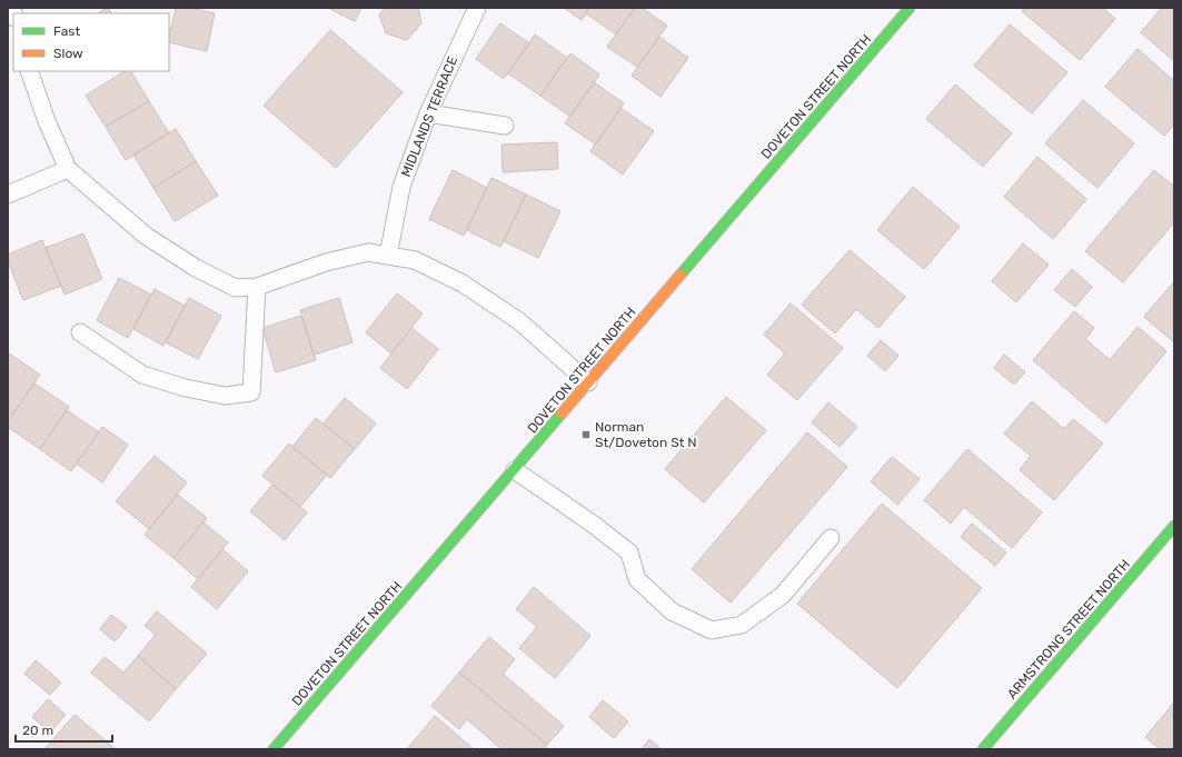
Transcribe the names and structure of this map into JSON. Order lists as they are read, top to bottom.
{
  "streets": {
    "main road": ["DOVETON STREET NORTH", "ARMSTRONG STREET NORTH"],
    "lane": ["MIDLANDS TERRACE"]
  },
  "places": {
    "transit": ["Norman St/Doveton St N"]
  },
  "legend": ["Fast", "Slow"],
  "scale_bar": "20 m"
}
